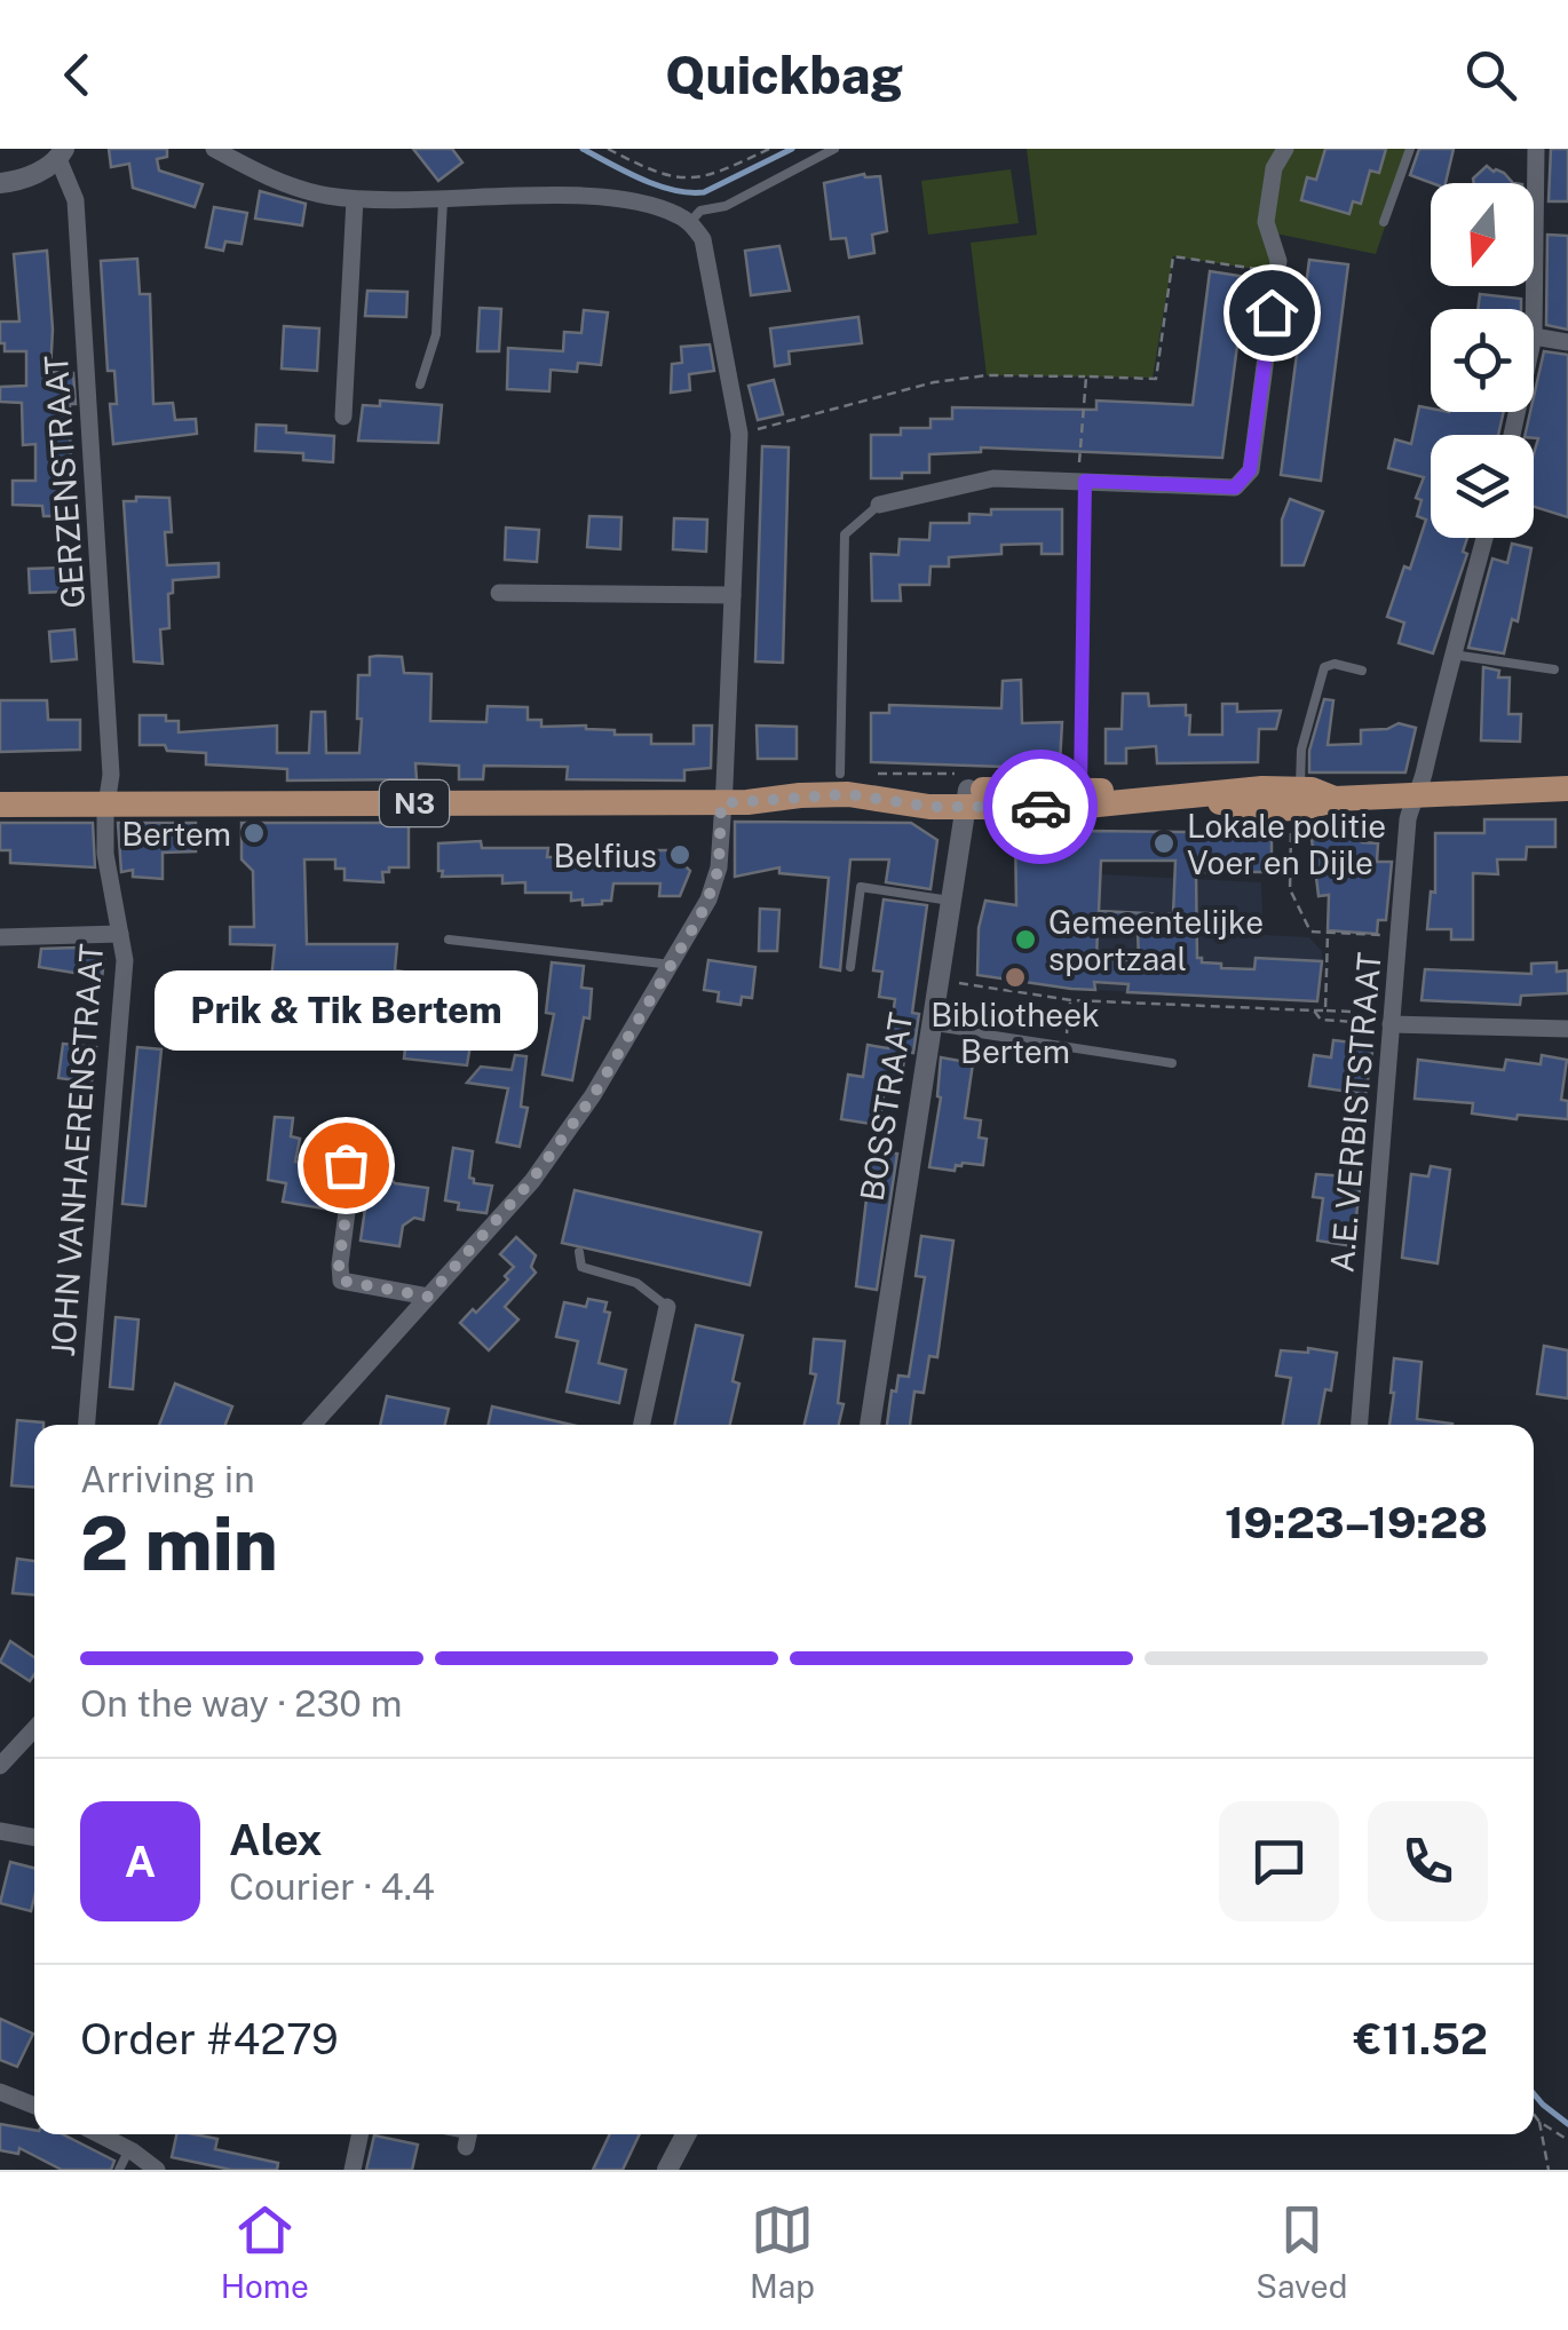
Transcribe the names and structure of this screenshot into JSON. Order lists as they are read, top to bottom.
{
  "streets": {
    "main road": ["N3"],
    "street": [
      "GERZENSTRAAT",
      "BOSSTRAAT",
      "A.E. VERBISTSTRAAT",
      "JOHN VANHAERENSTRAAT"
    ]
  },
  "crossings": [
    ["GERZENSTRAAT", "N3"],
    ["GERZENSTRAAT", "JOHN VANHAERENSTRAAT"],
    ["N3", "BOSSTRAAT"],
    ["N3", "A.E. VERBISTSTRAAT"],
    ["N3", "JOHN VANHAERENSTRAAT"]
  ],
  "places": [
    "Bertem",
    "Lokale politie Voer en Dijle",
    "Belfius",
    "Gemeentelijke sportzaal",
    "Bibliotheek Bertem",
    "Prik & Tik Bertem"
  ],
  "north": "bottom",
  "page": {
    "header": "Quickbag",
    "bubble": "Prik & Tik Bertem",
    "heading": ["2 min", "Arriving in", "19:23–19:28"],
    "panel": [
      "Alex",
      "Courier · 4.4",
      "Order #4279",
      "€11.52"
    ],
    "bar": "On the way · 230 m",
    "round": "A",
    "tabs": ["Home", "Map", "Saved"]
  }
}
